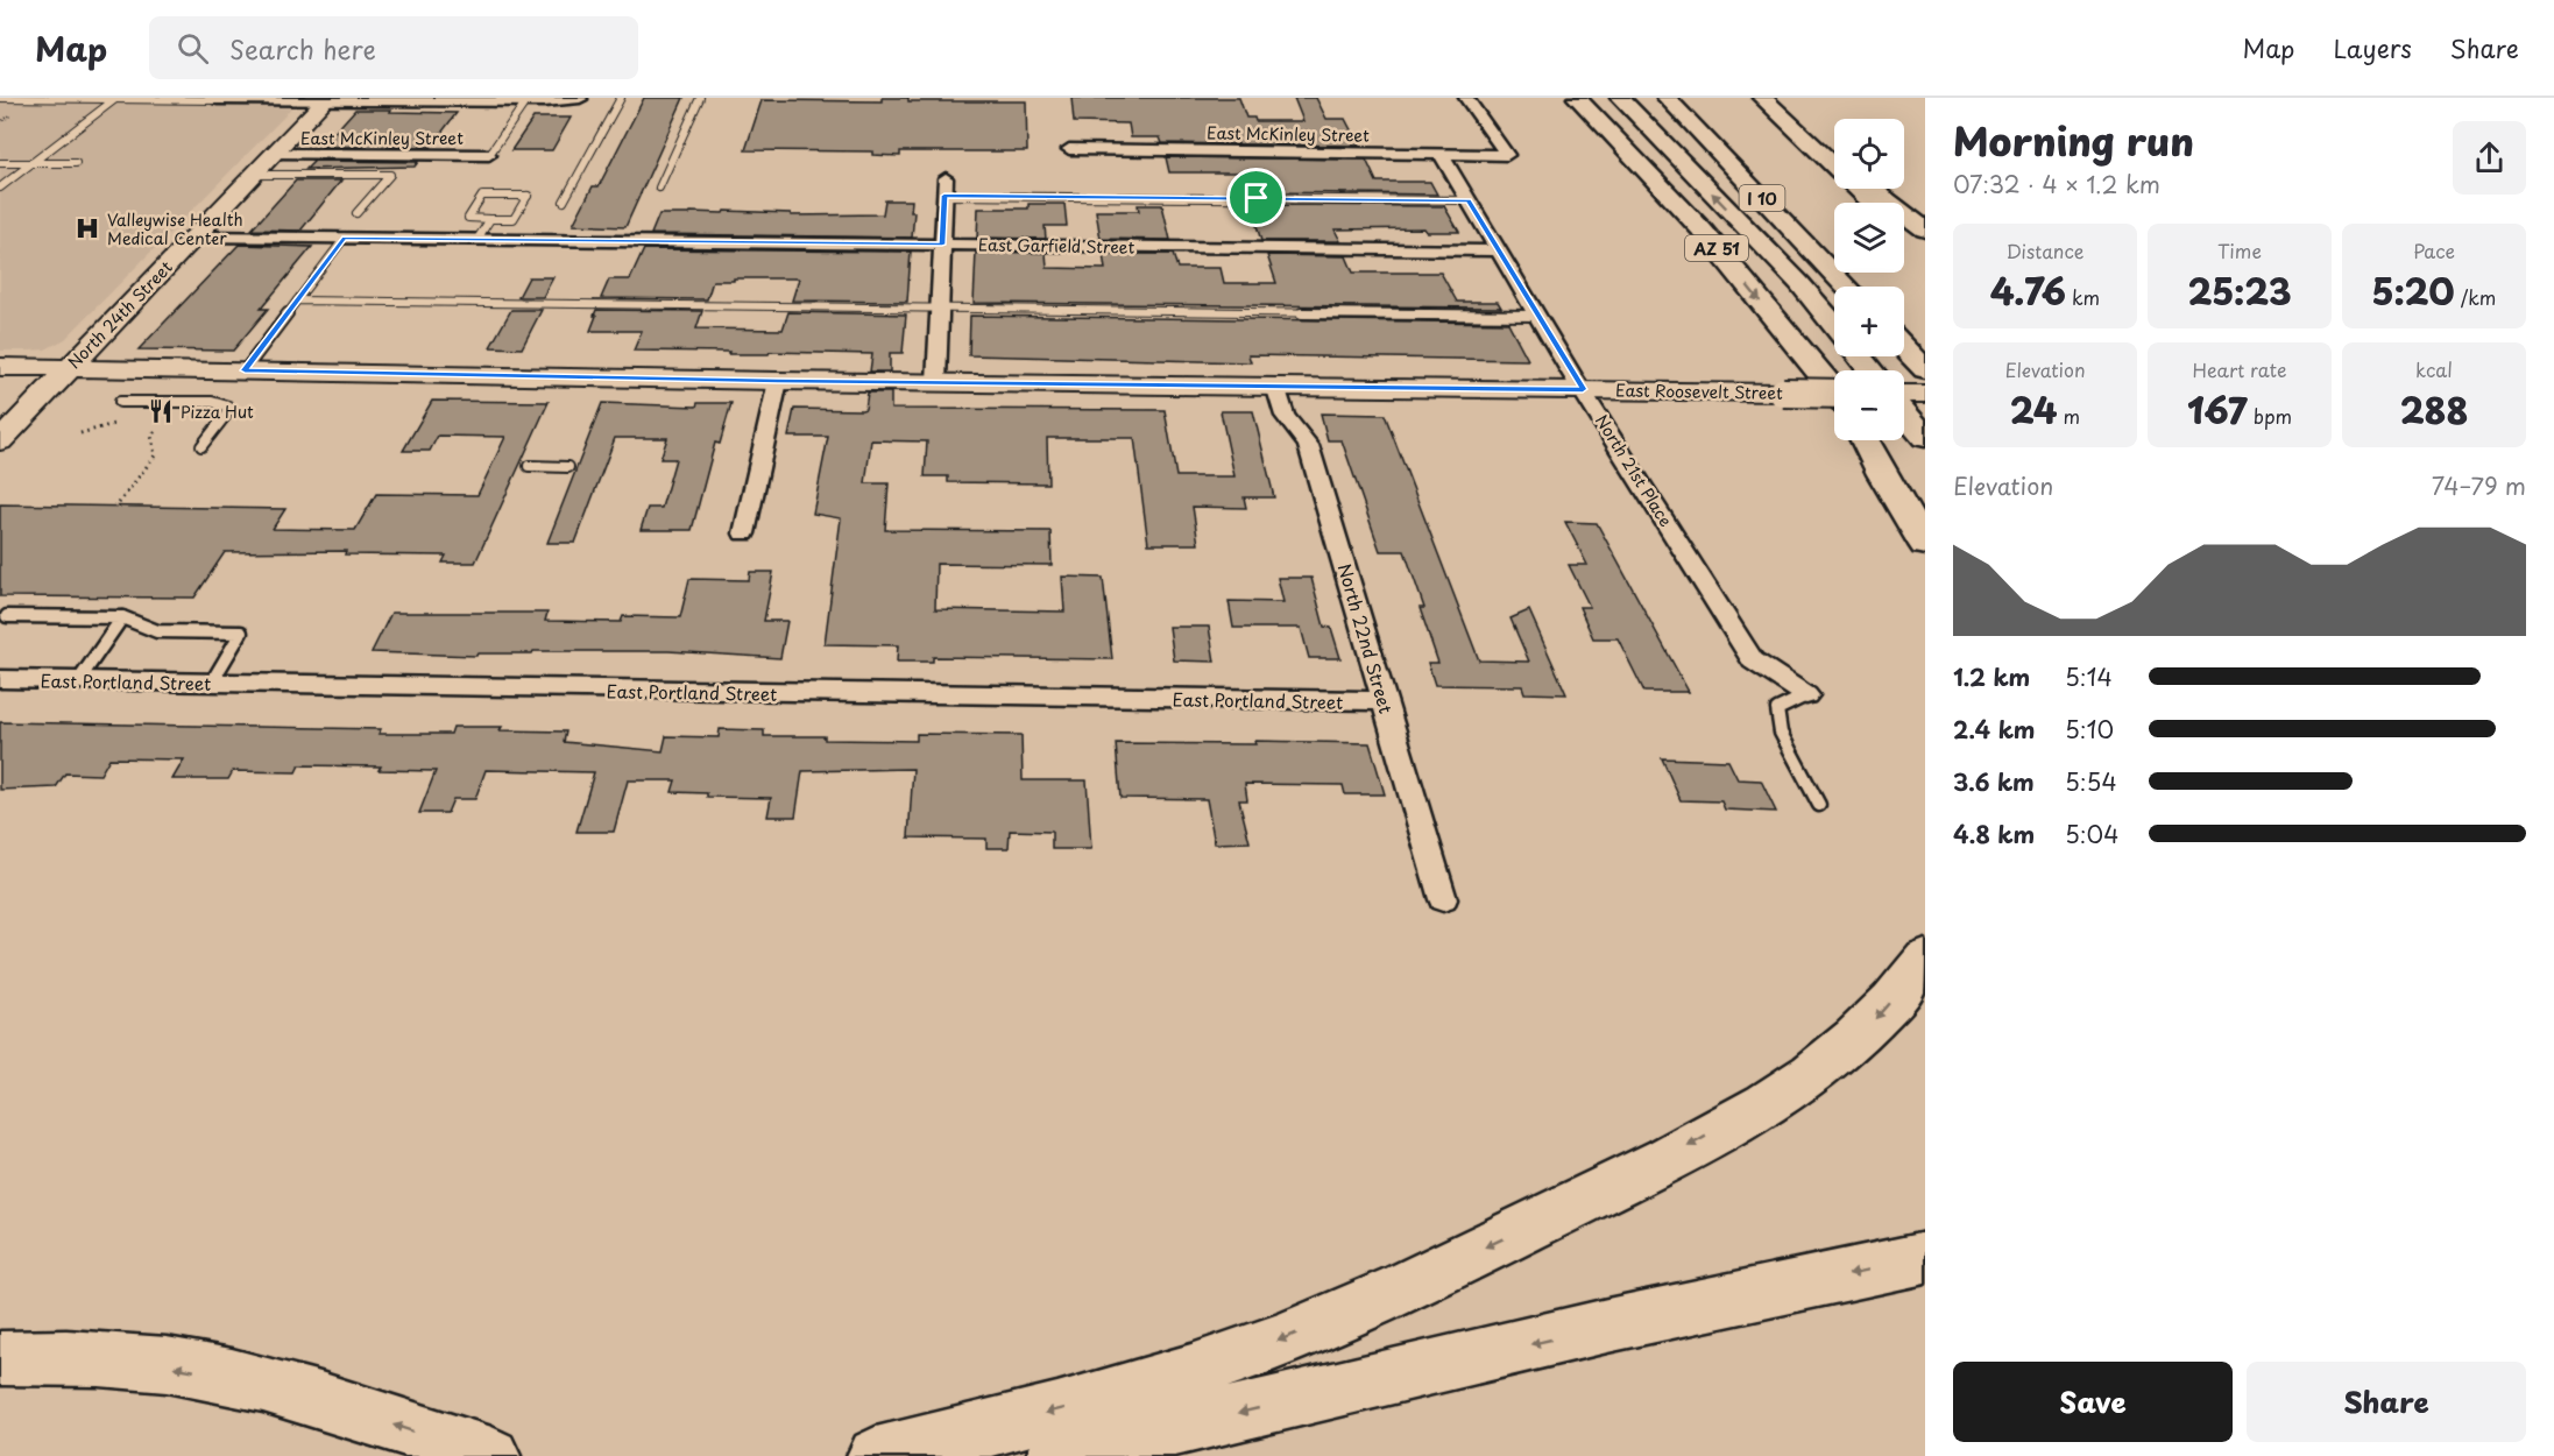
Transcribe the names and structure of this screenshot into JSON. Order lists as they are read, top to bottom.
{
  "streets": {
    "highway": ["I 10", "AZ 51"],
    "street": [
      "East McKinley Street",
      "East Garfield Street",
      "North 24th Street",
      "East Roosevelt Street",
      "North 21st Place",
      "North 22nd Street",
      "East Portland Street"
    ]
  },
  "crossings": [
    ["East McKinley Street", "North 24th Street"],
    ["East McKinley Street", "North 21st Place"],
    ["East Garfield Street", "North 24th Street"],
    ["East Garfield Street", "North 21st Place"],
    ["North 24th Street", "East Roosevelt Street"],
    ["East Roosevelt Street", "North 21st Place"],
    ["East Roosevelt Street", "North 22nd Street"],
    ["North 22nd Street", "East Portland Street"]
  ],
  "places": {
    "hospital": ["Valleywise Health Medical Center"],
    "restaurant": ["Pizza Hut"]
  },
  "page": {
    "header": "Map",
    "search": "Search here",
    "nav": ["Map", "Layers", "Share"],
    "heading": ["Morning run", "07:32 · 4 × 1.2 km"],
    "map_buttons": ["+", "−"],
    "stats": [
      ["Distance", "4.76 km"],
      ["Time", "25:23"],
      ["Pace", "5:20 /km"],
      ["Elevation", "24 m"],
      ["Heart rate", "167 bpm"],
      ["kcal", "288"]
    ],
    "chart": ["Elevation", "74–79 m"],
    "list": [
      {
        "name": "1.2 km",
        "note": "5:14"
      },
      {
        "name": "2.4 km",
        "note": "5:10"
      },
      {
        "name": "3.6 km",
        "note": "5:54"
      },
      {
        "name": "4.8 km",
        "note": "5:04"
      }
    ],
    "buttons": ["Save", "Share"]
  }
}
